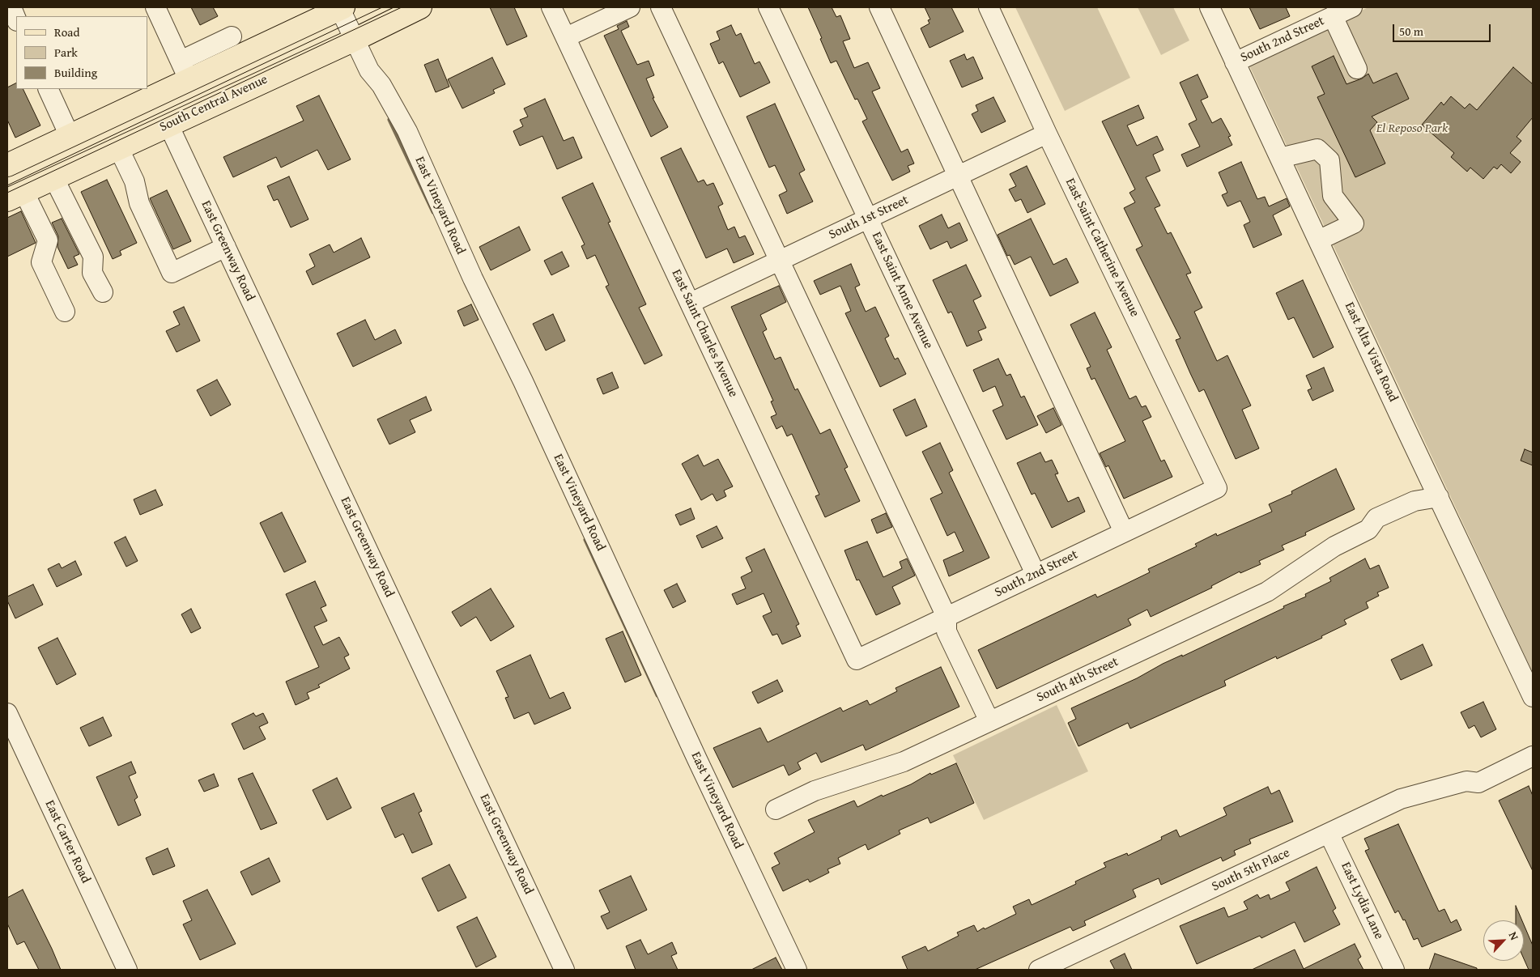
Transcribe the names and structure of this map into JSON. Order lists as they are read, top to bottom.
{
  "streets": {
    "main road": ["South Central Avenue"],
    "street": [
      "South 2nd Street",
      "East Vineyard Road",
      "South 1st Street",
      "East Saint Catherine Avenue",
      "East Greenway Road",
      "East Saint Anne Avenue",
      "East Saint Charles Avenue",
      "East Alta Vista Road",
      "South 4th Street",
      "East Carter Road",
      "South 5th Place",
      "East Lydia Lane"
    ]
  },
  "crossings": [
    ["South 2nd Street", "East Saint Catherine Avenue"],
    ["South 2nd Street", "East Saint Anne Avenue"],
    ["South 2nd Street", "East Saint Charles Avenue"],
    ["South 2nd Street", "East Alta Vista Road"],
    ["South Central Avenue", "East Vineyard Road"],
    ["South Central Avenue", "East Greenway Road"],
    ["South 1st Street", "East Saint Catherine Avenue"],
    ["South 1st Street", "East Saint Anne Avenue"],
    ["South 1st Street", "East Saint Charles Avenue"],
    ["East Alta Vista Road", "South 4th Street"],
    ["South 5th Place", "East Lydia Lane"]
  ],
  "parks": ["El Reposo Park"],
  "legend": ["Road", "Park", "Building"],
  "scale_bar": "50 m",
  "north": "top right"
}
